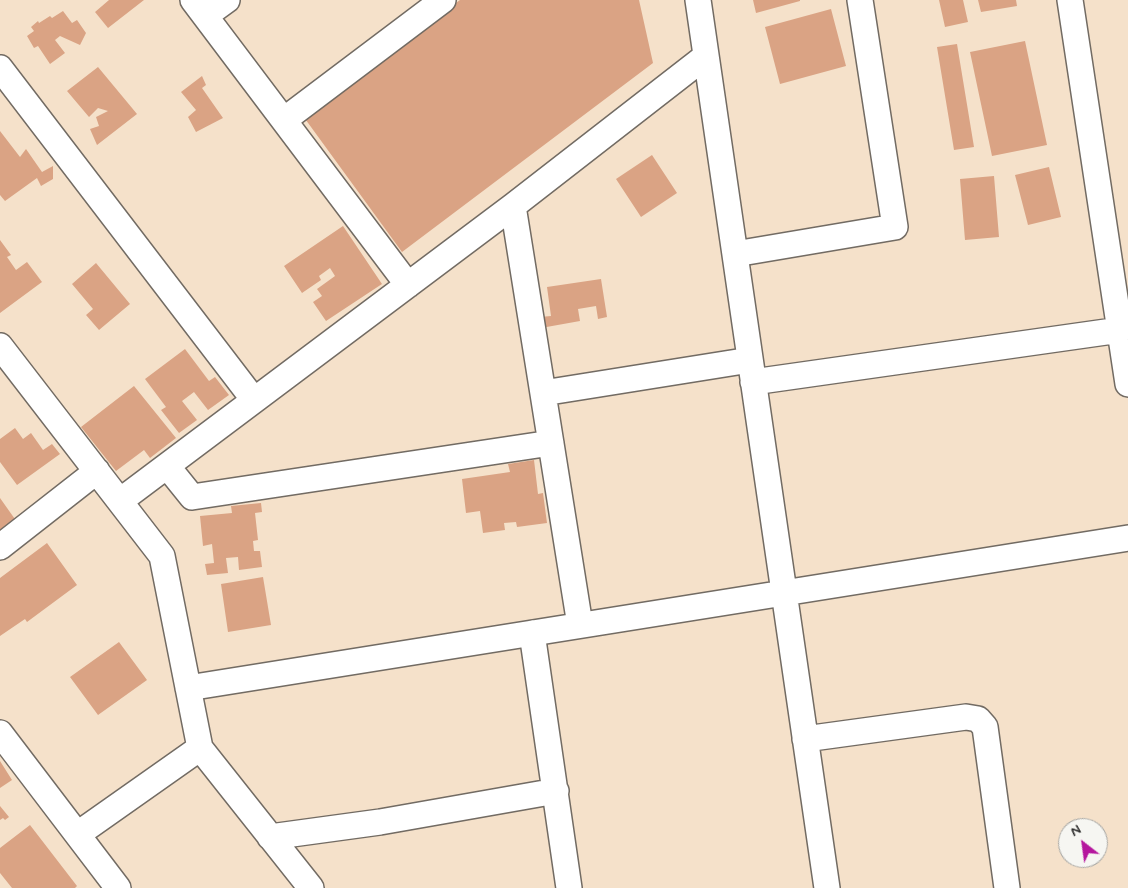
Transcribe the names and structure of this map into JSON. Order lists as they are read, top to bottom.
{
  "north": "top left"
}
